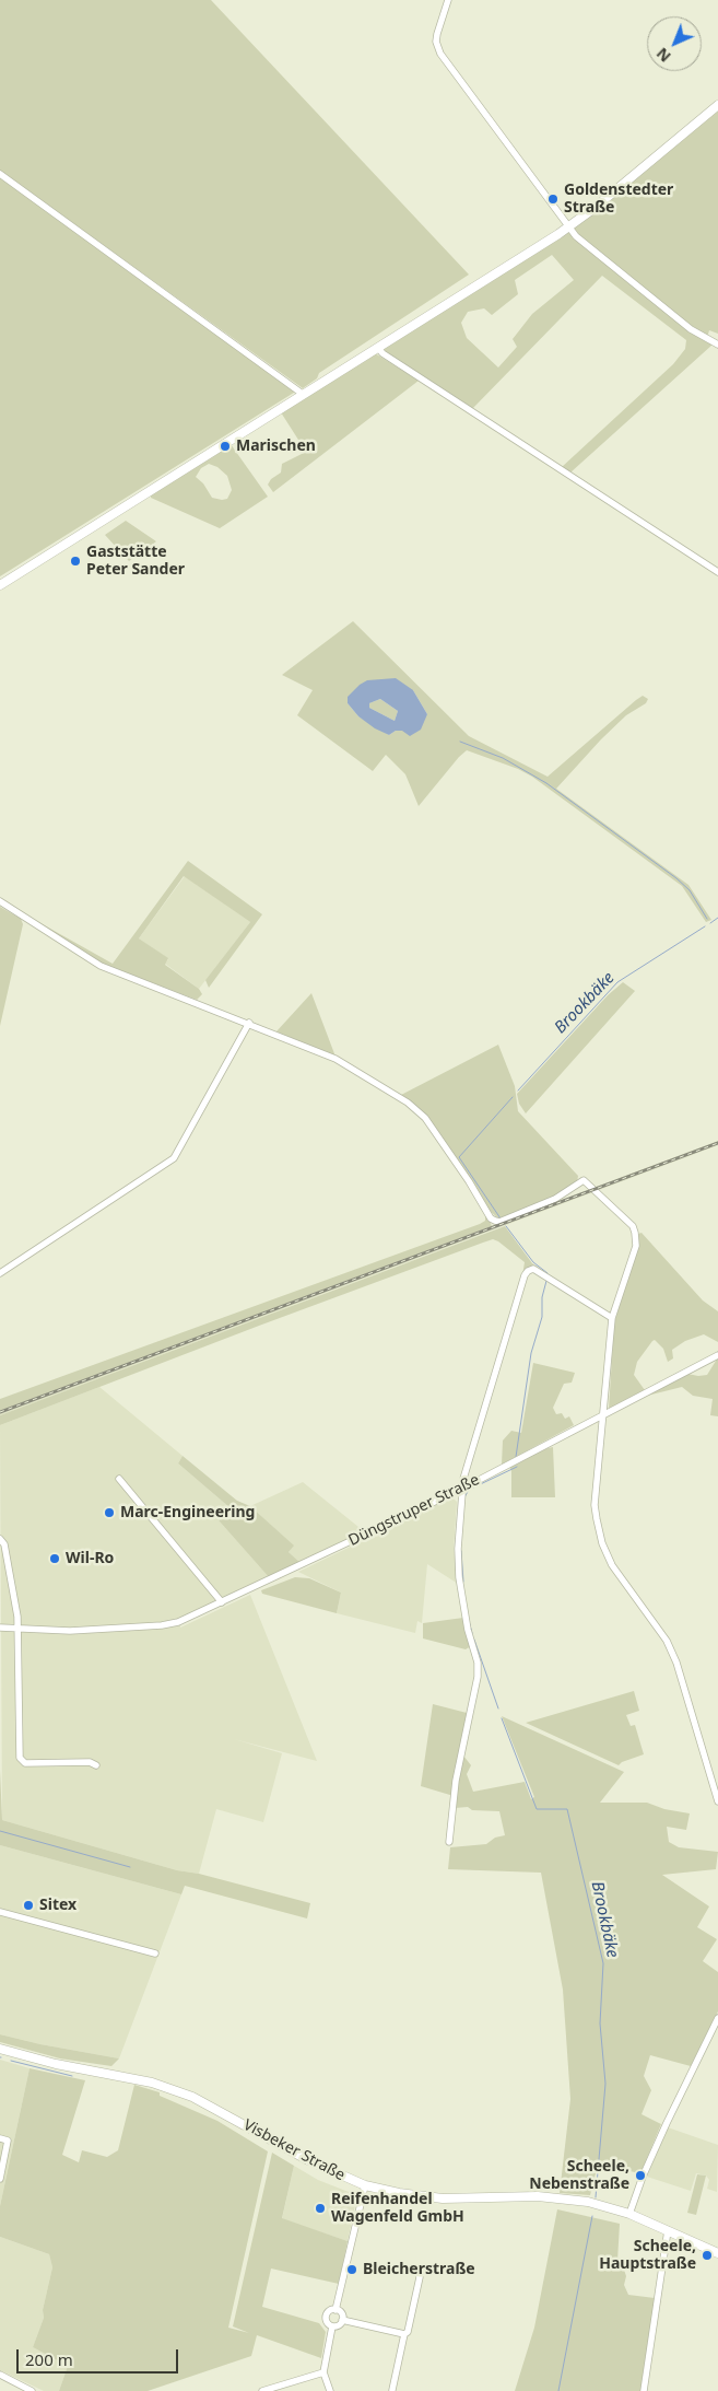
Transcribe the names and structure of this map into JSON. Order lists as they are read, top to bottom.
{
  "streets": {
    "main road": ["Visbeker Straße"],
    "street": ["Düngstruper Straße"]
  },
  "water": ["Brookbäke"],
  "places": [
    "Goldenstedter Straße",
    "Marischen",
    "Gaststätte Peter Sander",
    "Marc-Engineering",
    "Wil-Ro",
    "Sitex",
    "Scheele, Nebenstraße",
    "Reifenhandel Wagenfeld GmbH",
    "Scheele, Hauptstraße",
    "Bleicherstraße"
  ],
  "scale_bar": "200 m",
  "north": "bottom left"
}
